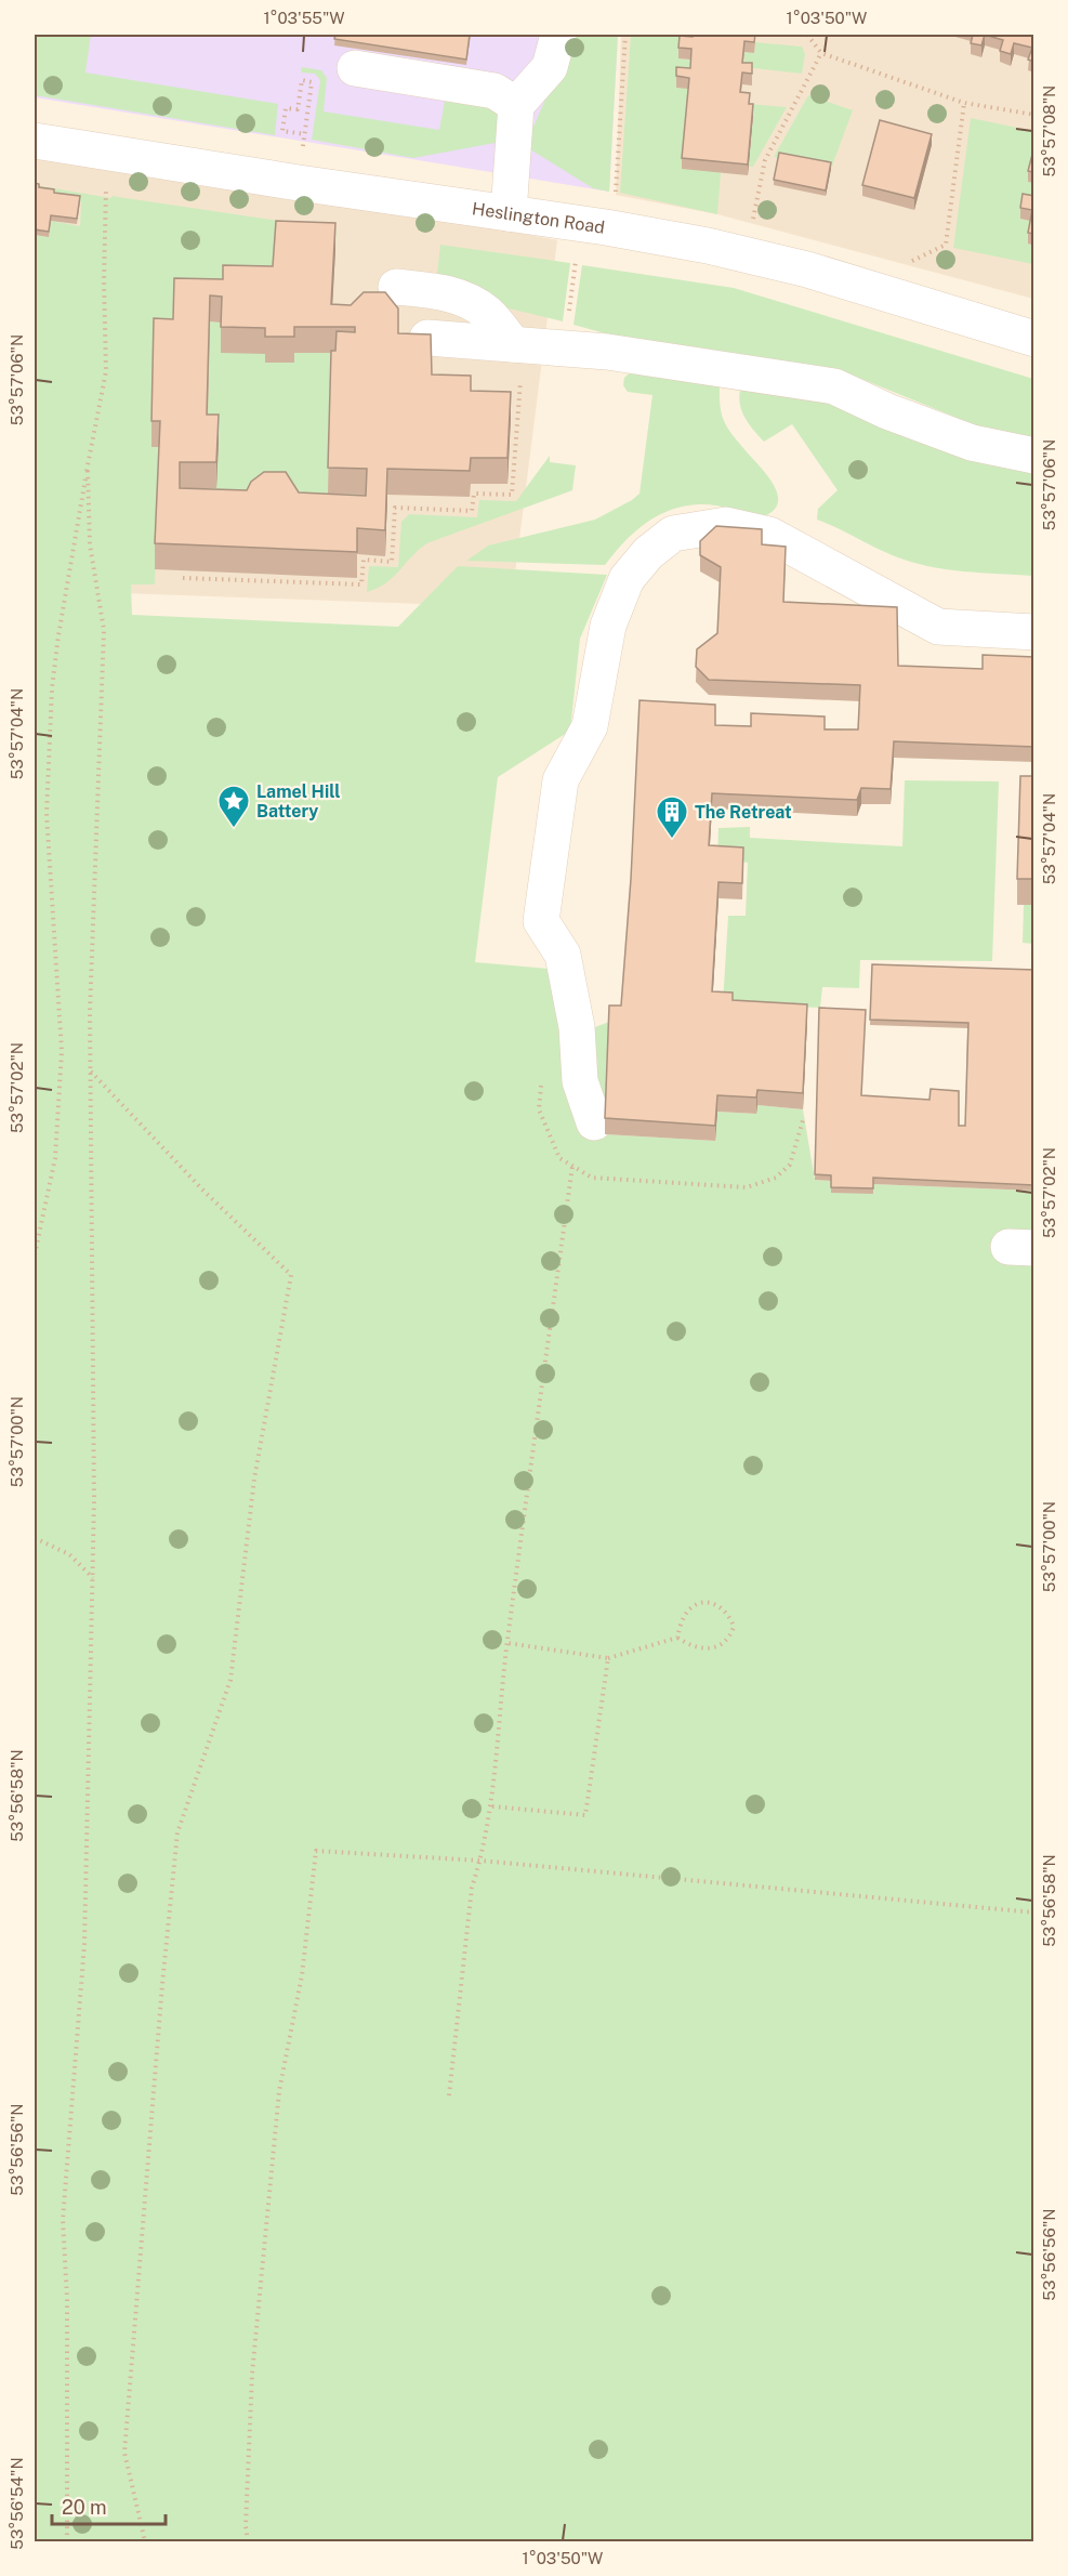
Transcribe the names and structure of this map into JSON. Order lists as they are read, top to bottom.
{
  "streets": {
    "street": ["Heslington Road"]
  },
  "places": {
    "place": ["Lamel Hill Battery"],
    "building": ["The Retreat"]
  },
  "scale_bar": "20 m",
  "coordinates": [
    "1°03'55\"W",
    "1°03'50\"W",
    "53°57'08\"N",
    "53°57'06\"N",
    "53°57'04\"N",
    "53°57'02\"N",
    "53°57'00\"N",
    "53°56'58\"N",
    "53°56'56\"N",
    "53°56'54\"N"
  ]
}
